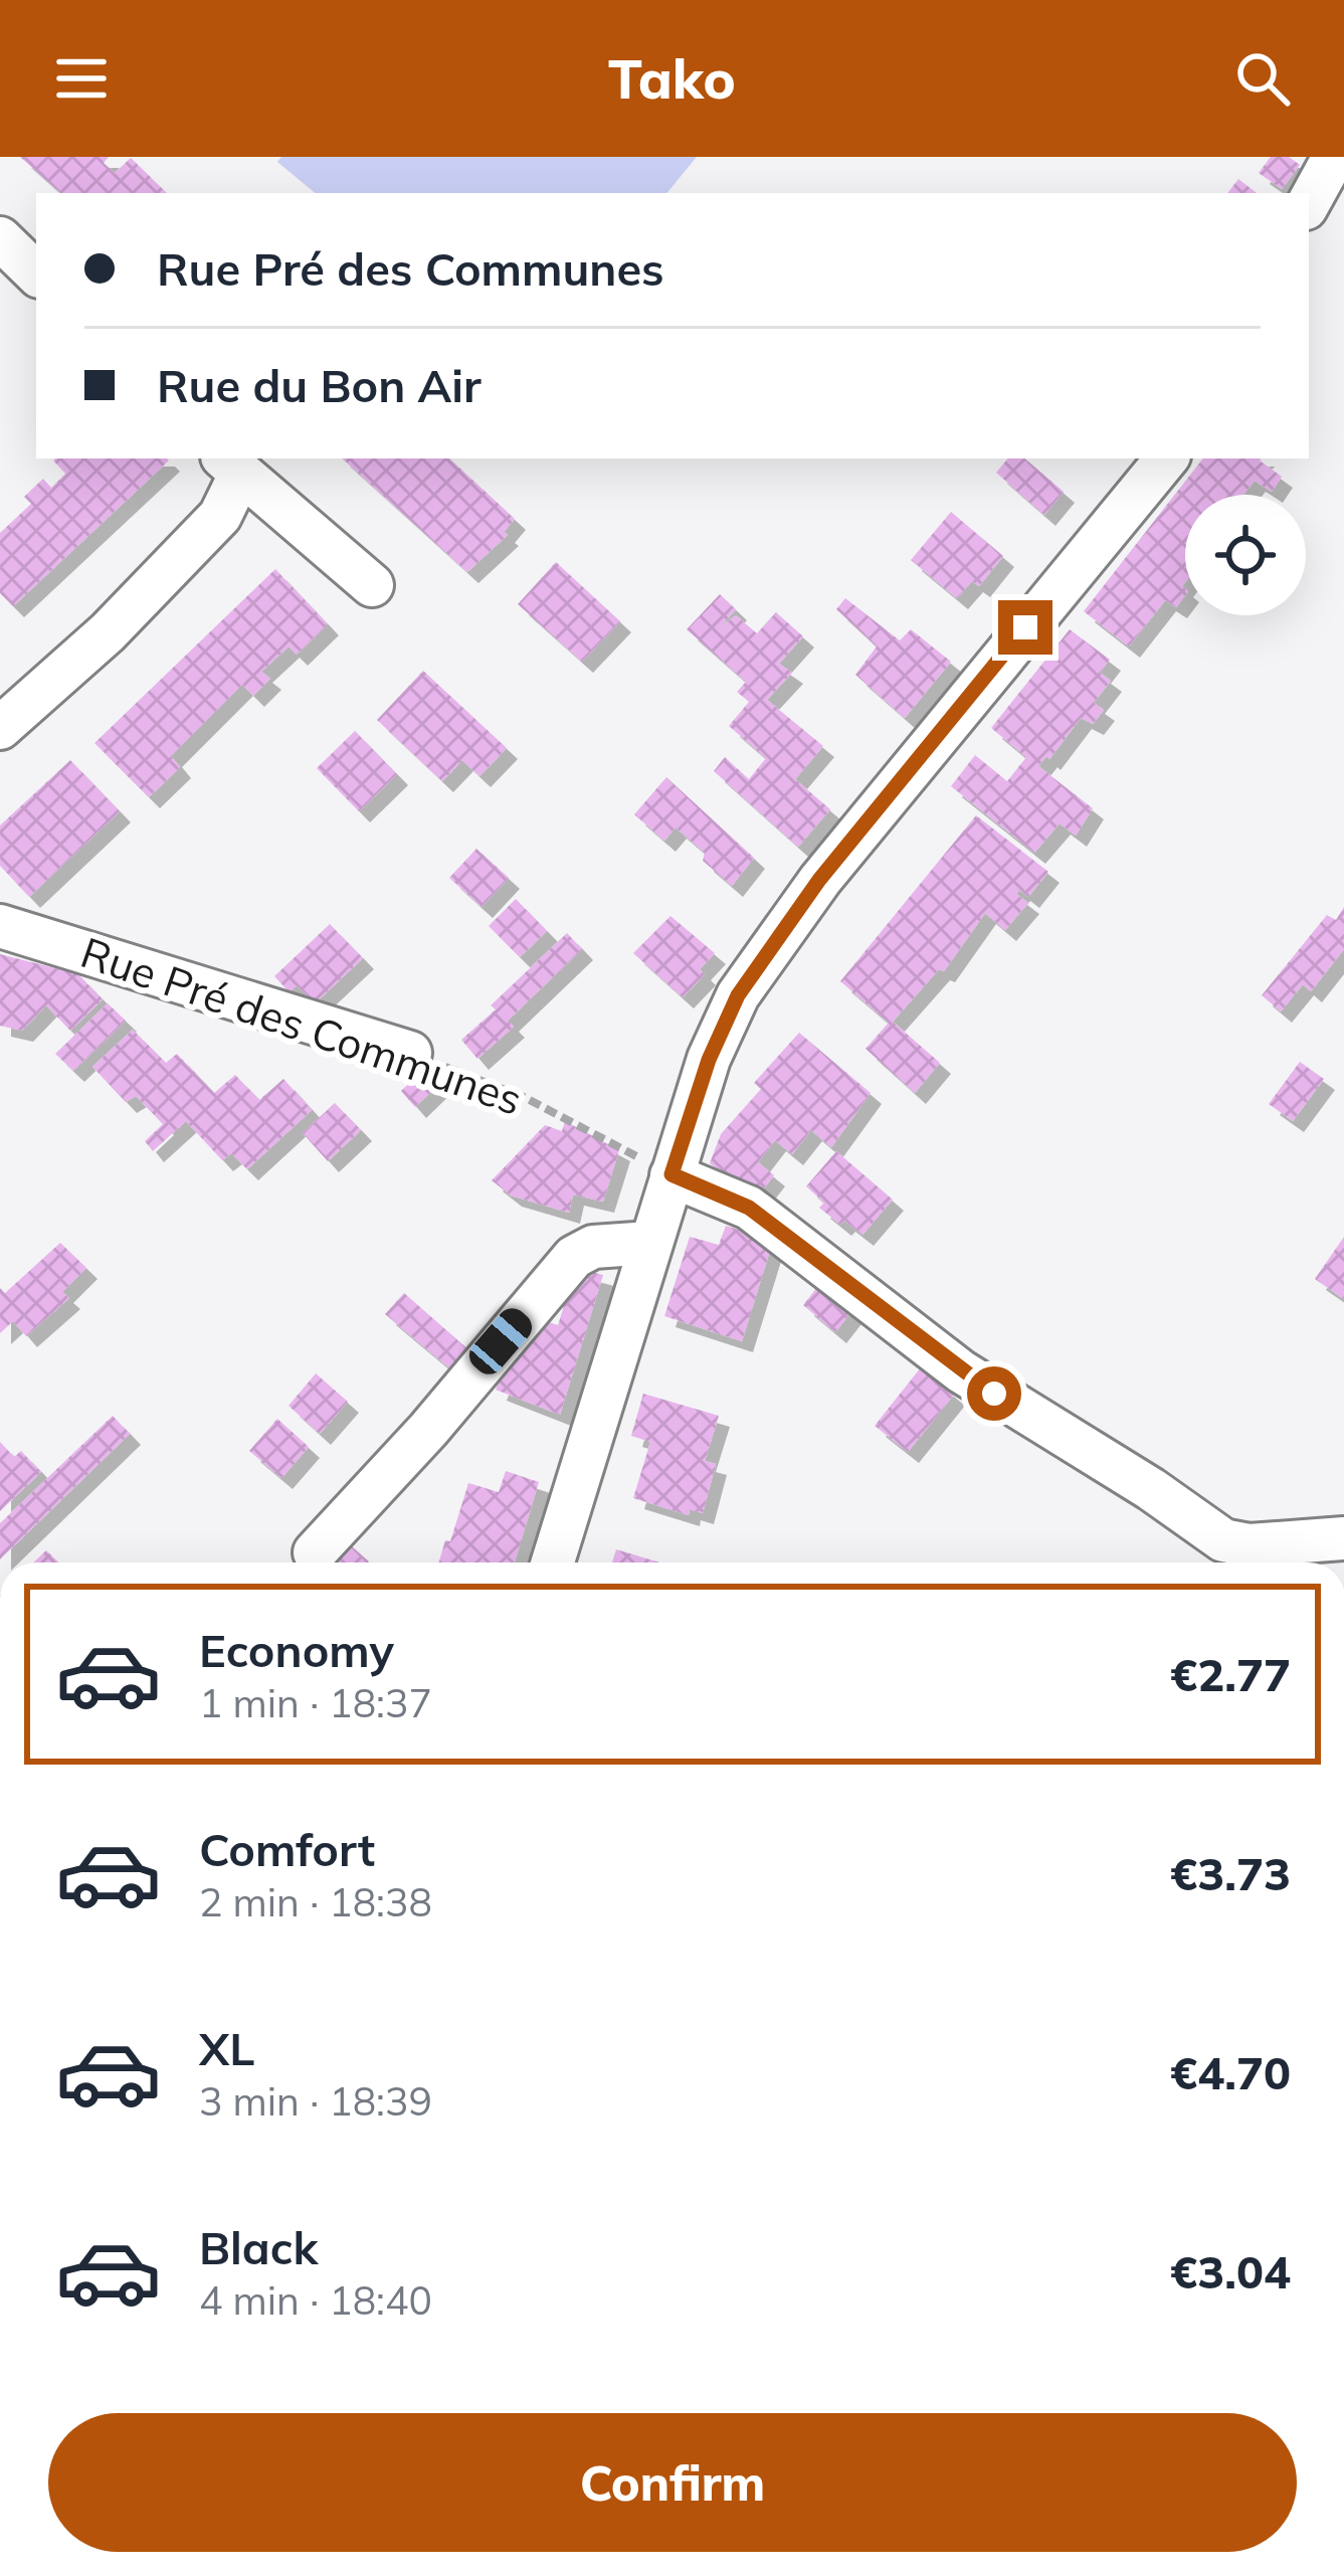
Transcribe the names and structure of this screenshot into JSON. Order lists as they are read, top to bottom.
{
  "streets": {
    "street": ["Rue Pré des Communes"]
  },
  "page": {
    "header": "Tako",
    "banner": ["Rue Pré des Communes", "Rue du Bon Air"],
    "list": [
      {
        "name": "Economy",
        "note": "1 min · 18:37",
        "value": "€2.77"
      },
      {
        "name": "Comfort",
        "note": "2 min · 18:38",
        "value": "€3.73"
      },
      {
        "name": "XL",
        "note": "3 min · 18:39",
        "value": "€4.70"
      },
      {
        "name": "Black",
        "note": "4 min · 18:40",
        "value": "€3.04"
      }
    ],
    "buttons": "Confirm"
  }
}
